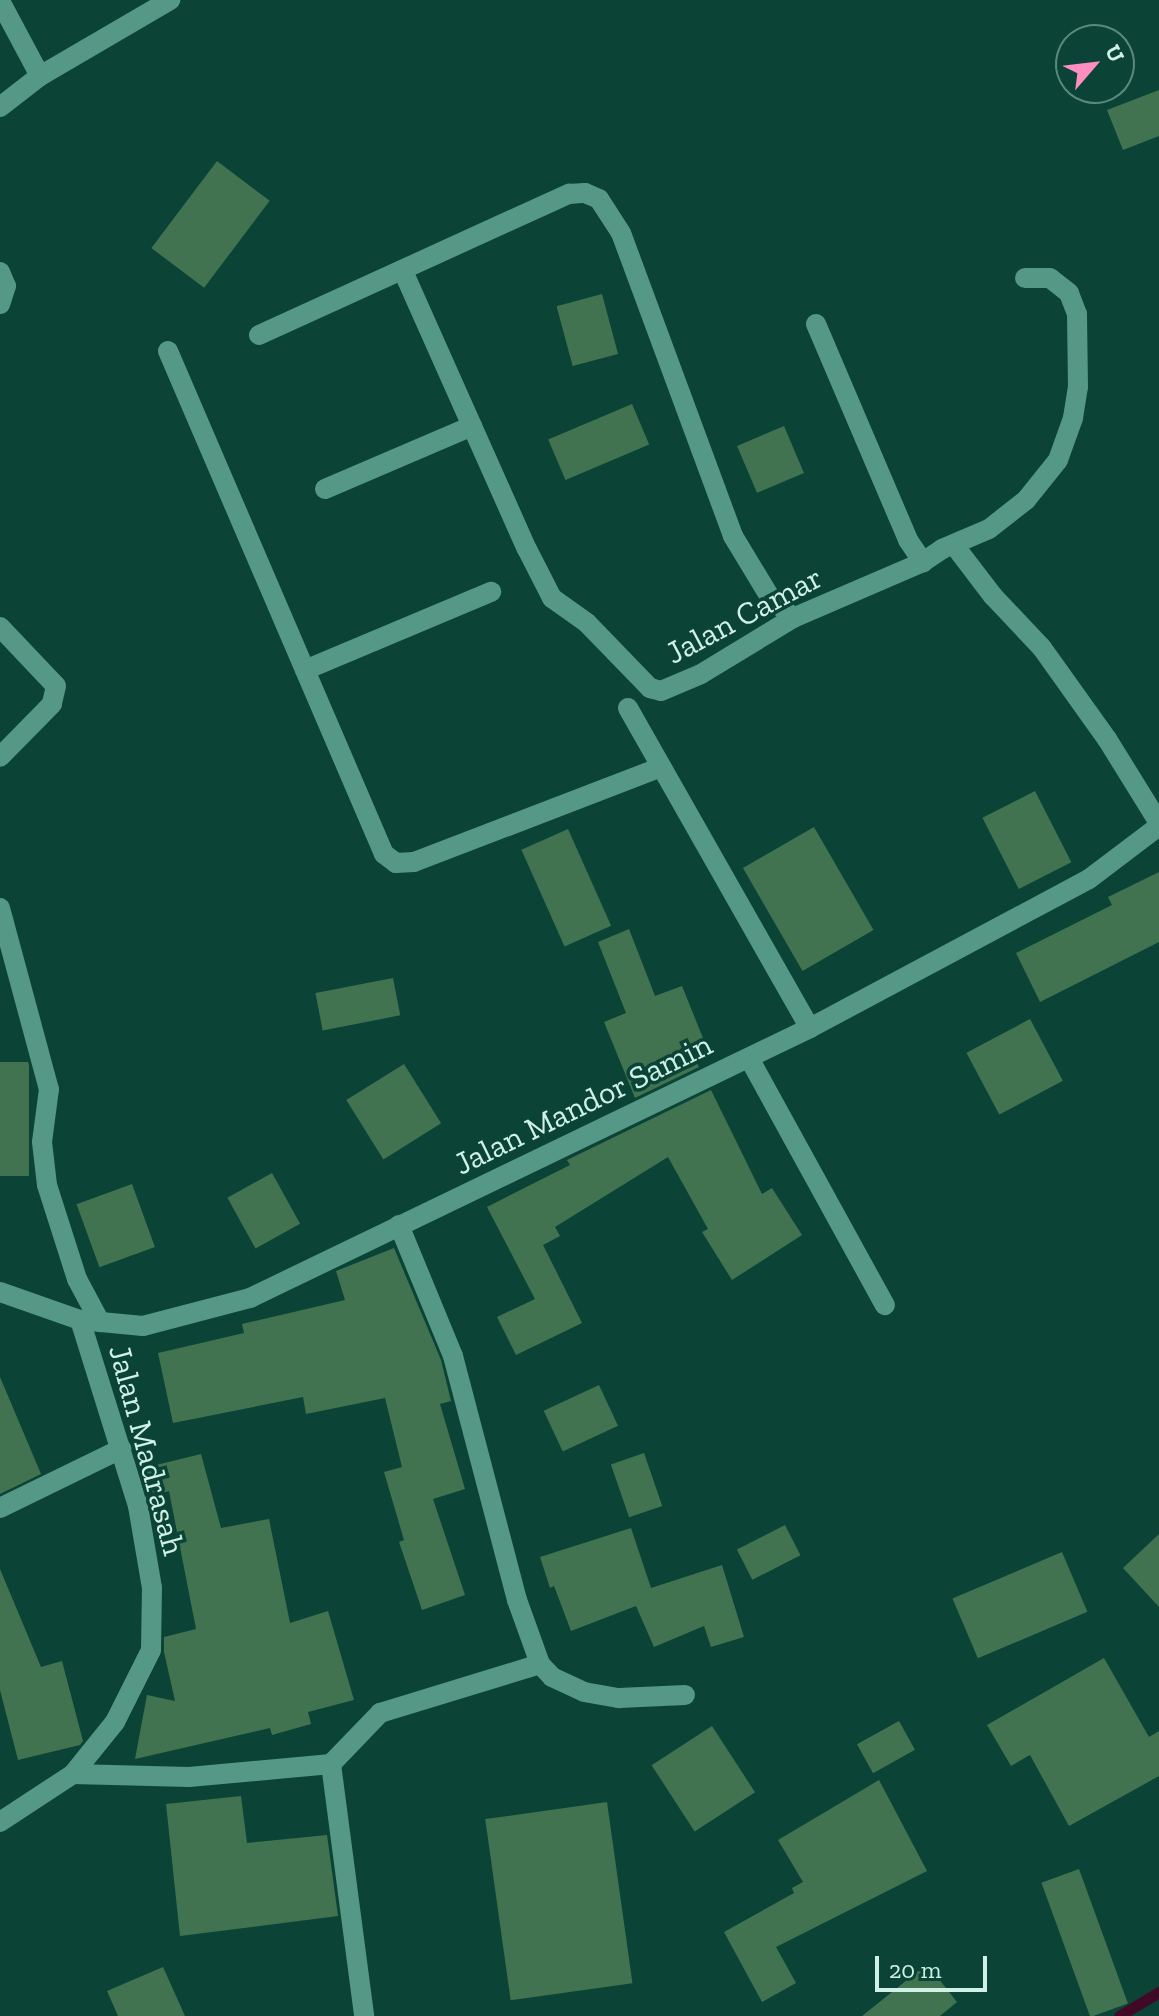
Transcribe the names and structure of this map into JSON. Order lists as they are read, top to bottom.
{
  "streets": {
    "street": ["Jalan Camar", "Jalan Mandor Samin", "Jalan Madrasah"]
  },
  "crossings": [
    ["Jalan Mandor Samin", "Jalan Madrasah"]
  ],
  "scale_bar": "20 m",
  "north": "top right"
}
